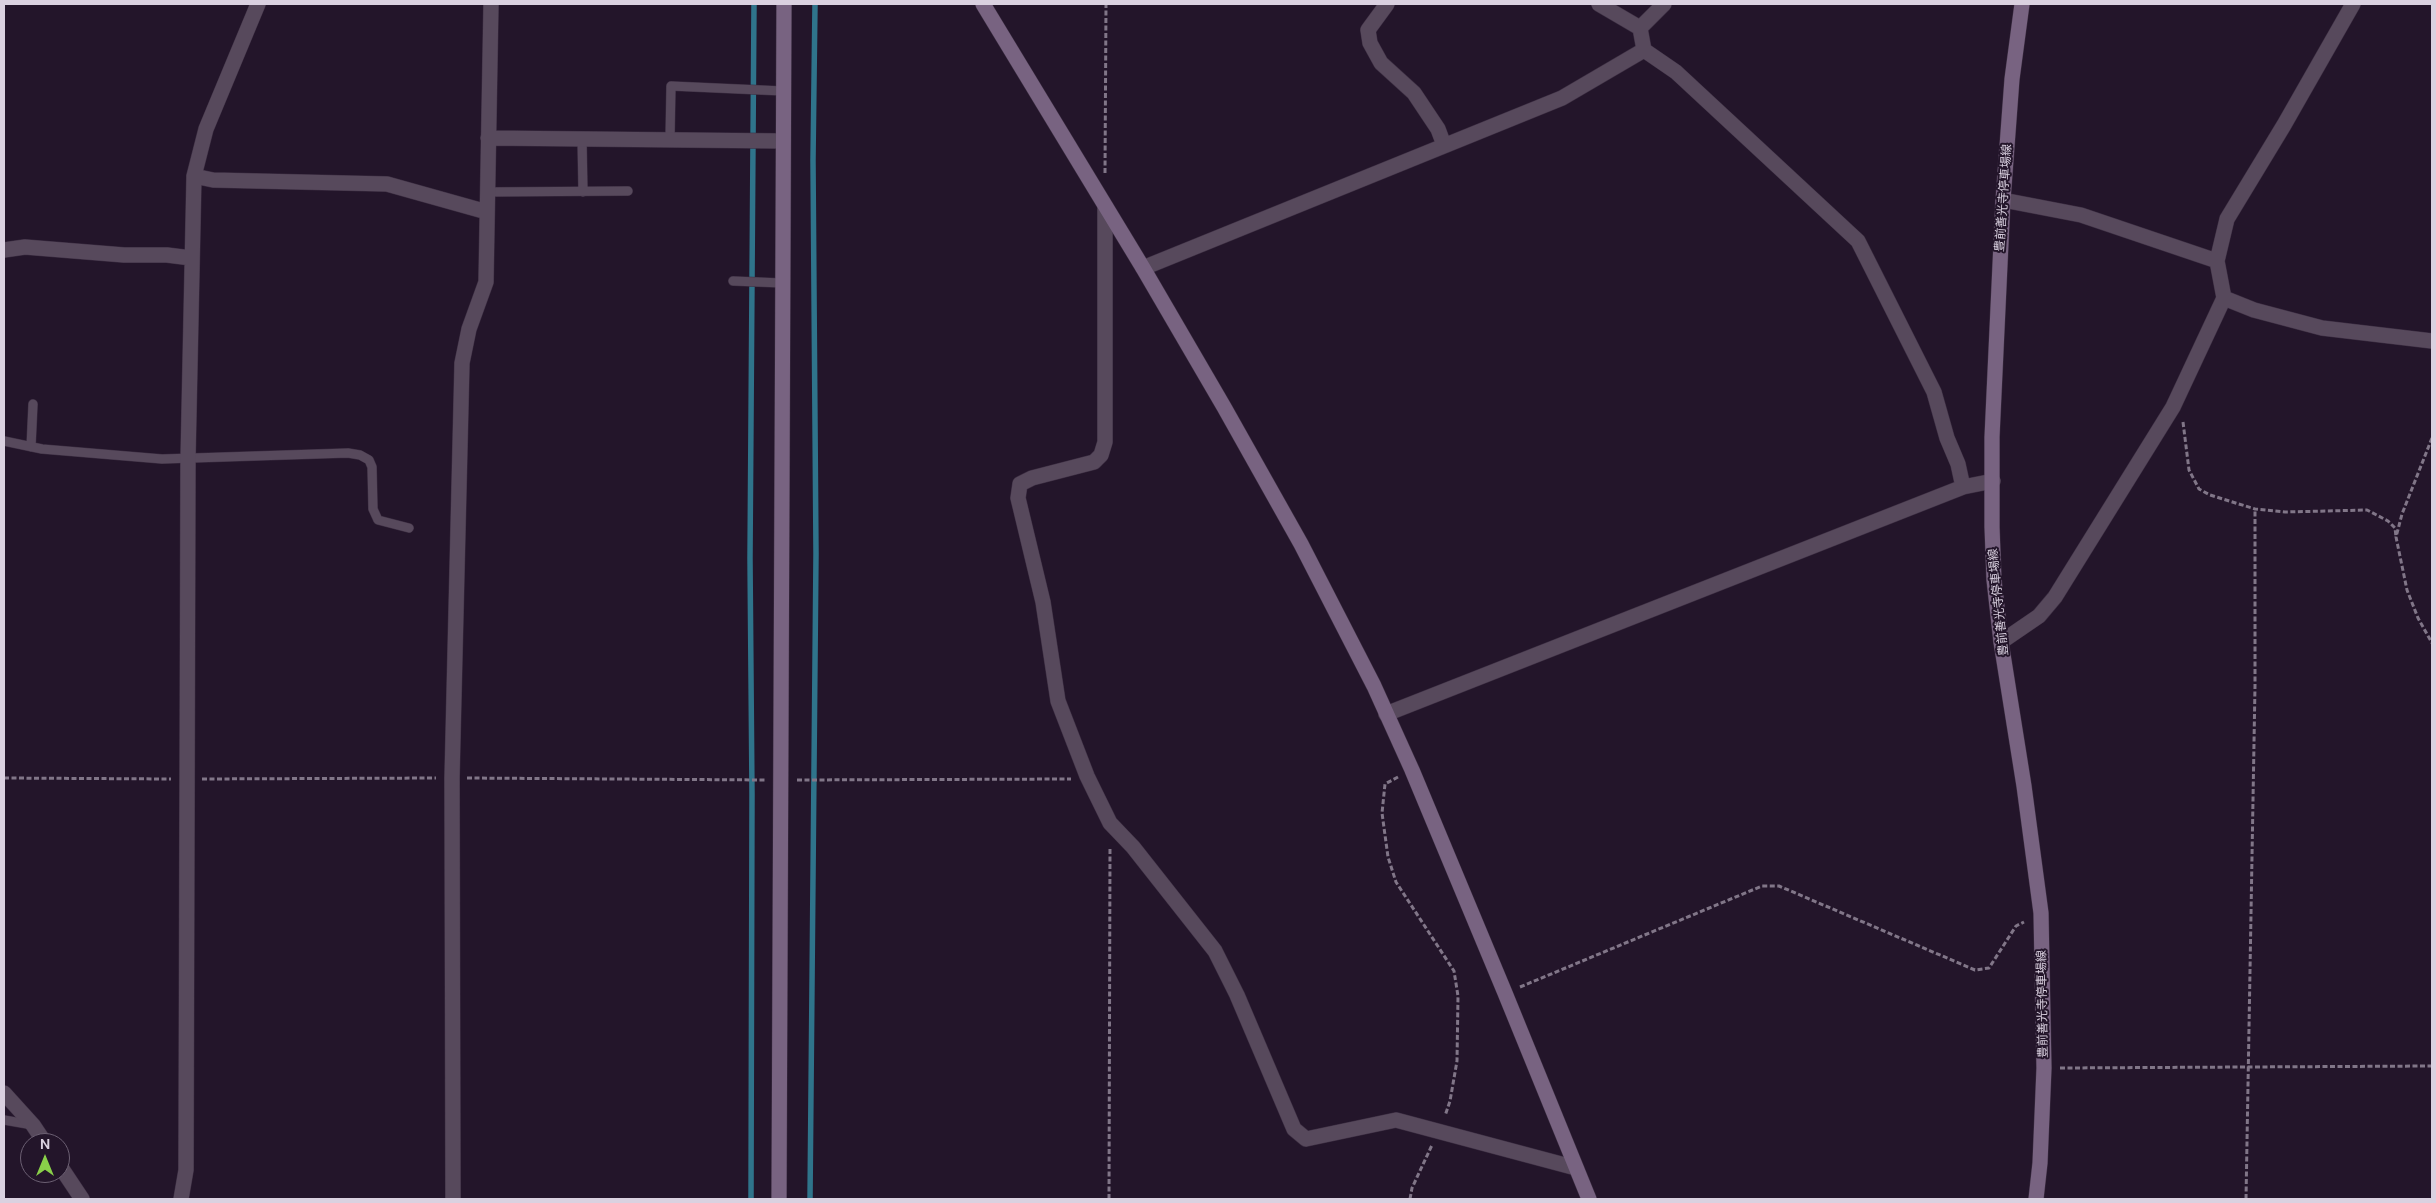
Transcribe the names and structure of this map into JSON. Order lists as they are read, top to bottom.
{
  "streets": {
    "street": ["豊前善光寺停車場線"]
  },
  "north": "top"
}
